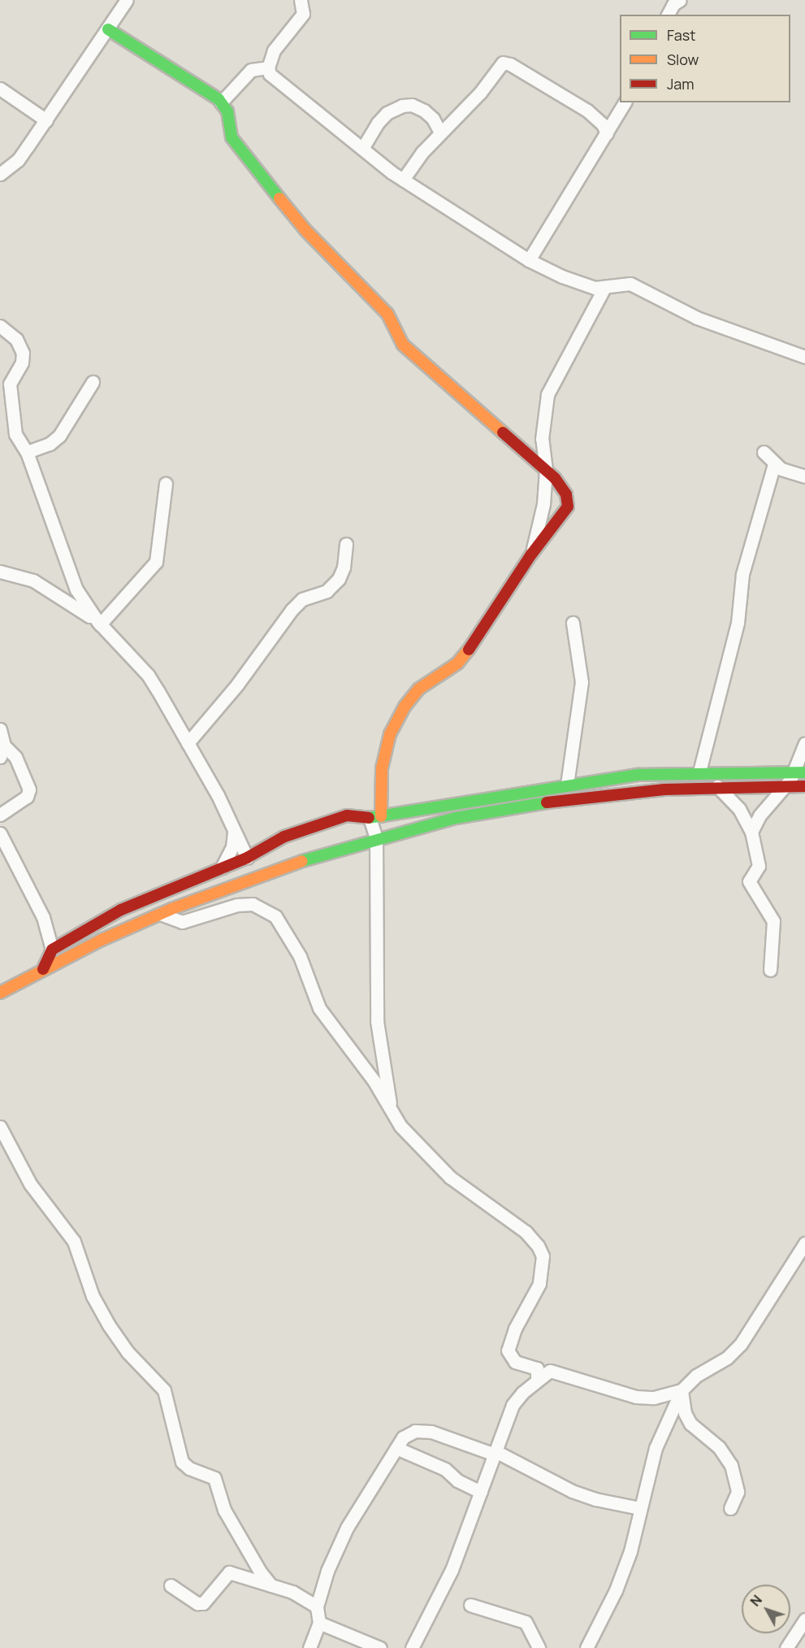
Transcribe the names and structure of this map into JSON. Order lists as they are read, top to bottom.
{
  "legend": ["Fast", "Slow", "Jam"],
  "north": "top left"
}
